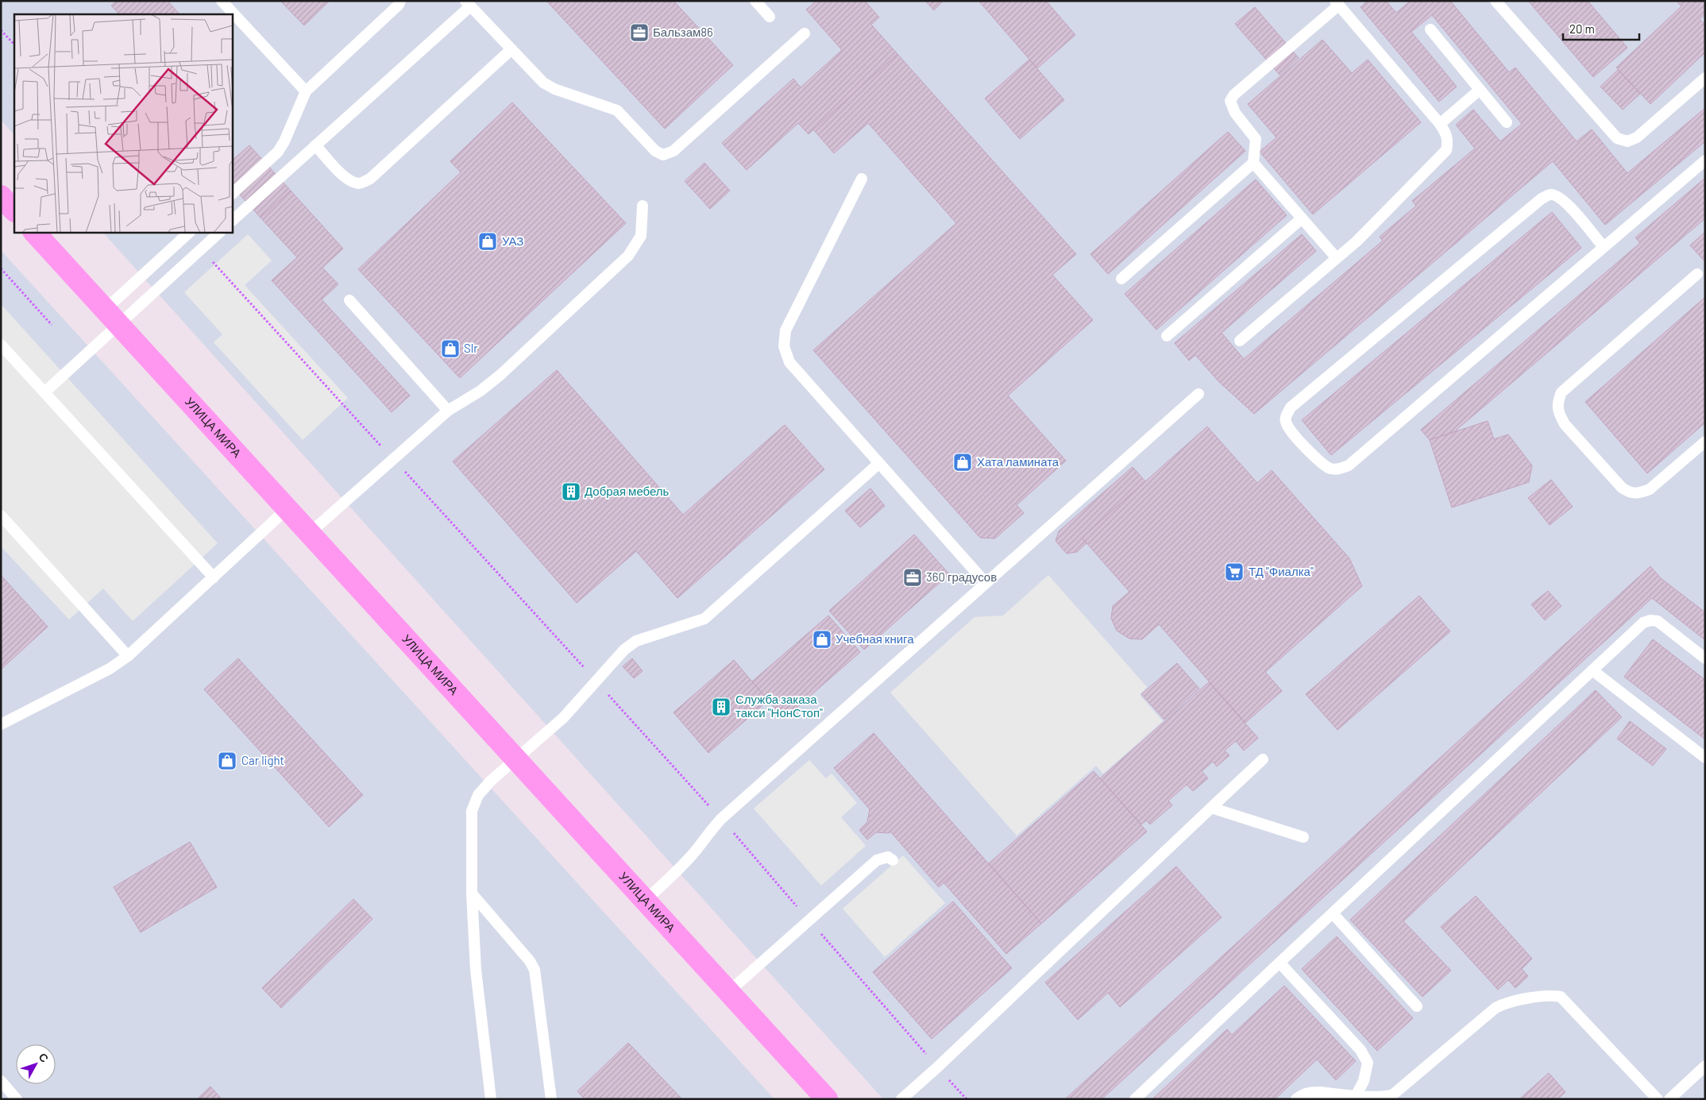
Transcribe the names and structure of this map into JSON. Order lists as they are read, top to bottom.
{
  "streets": {
    "main road": ["УЛИЦА МИРА"]
  },
  "places": {
    "office": ["Бальзам86", "360 градусов"],
    "shop": [
      "УАЗ",
      "Slr",
      "Хата ламината",
      "Учебная книга",
      "Car light"
    ],
    "building": ["Добрая мебель", "Служба заказа такси \"НонСтоп\""],
    "supermarket": ["ТД \"Фиалка\""]
  },
  "scale_bar": "20 m",
  "north": "top right"
}
